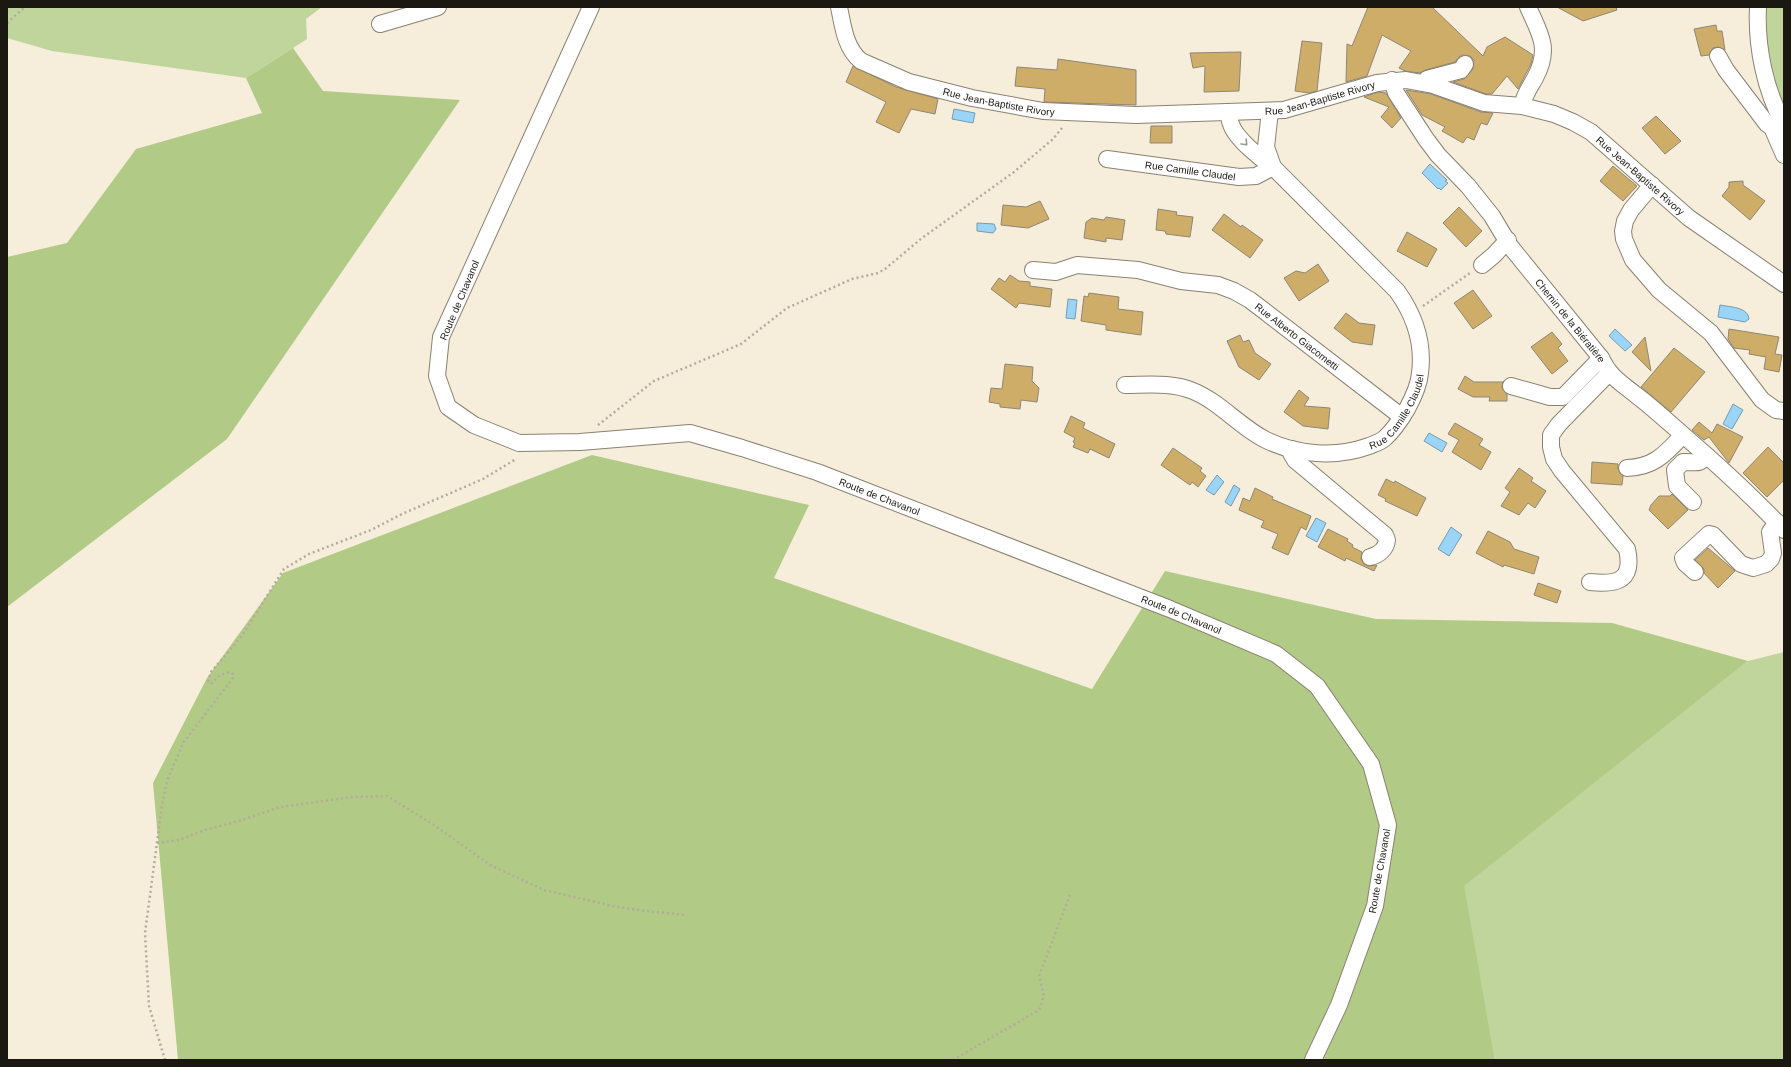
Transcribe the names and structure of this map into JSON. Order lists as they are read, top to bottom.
{
  "streets": {
    "street": [
      "Rue Jean-Baptiste Rivory",
      "Rue Camille Claudel",
      "Route de Chavanol",
      "Chemin de la Biératière",
      "Rue Alberto Giacometti"
    ]
  },
  "crossings": [
    ["Rue Jean-Baptiste Rivory", "Rue Camille Claudel"],
    ["Rue Jean-Baptiste Rivory", "Chemin de la Biératière"],
    ["Rue Camille Claudel", "Rue Alberto Giacometti"]
  ]
}
